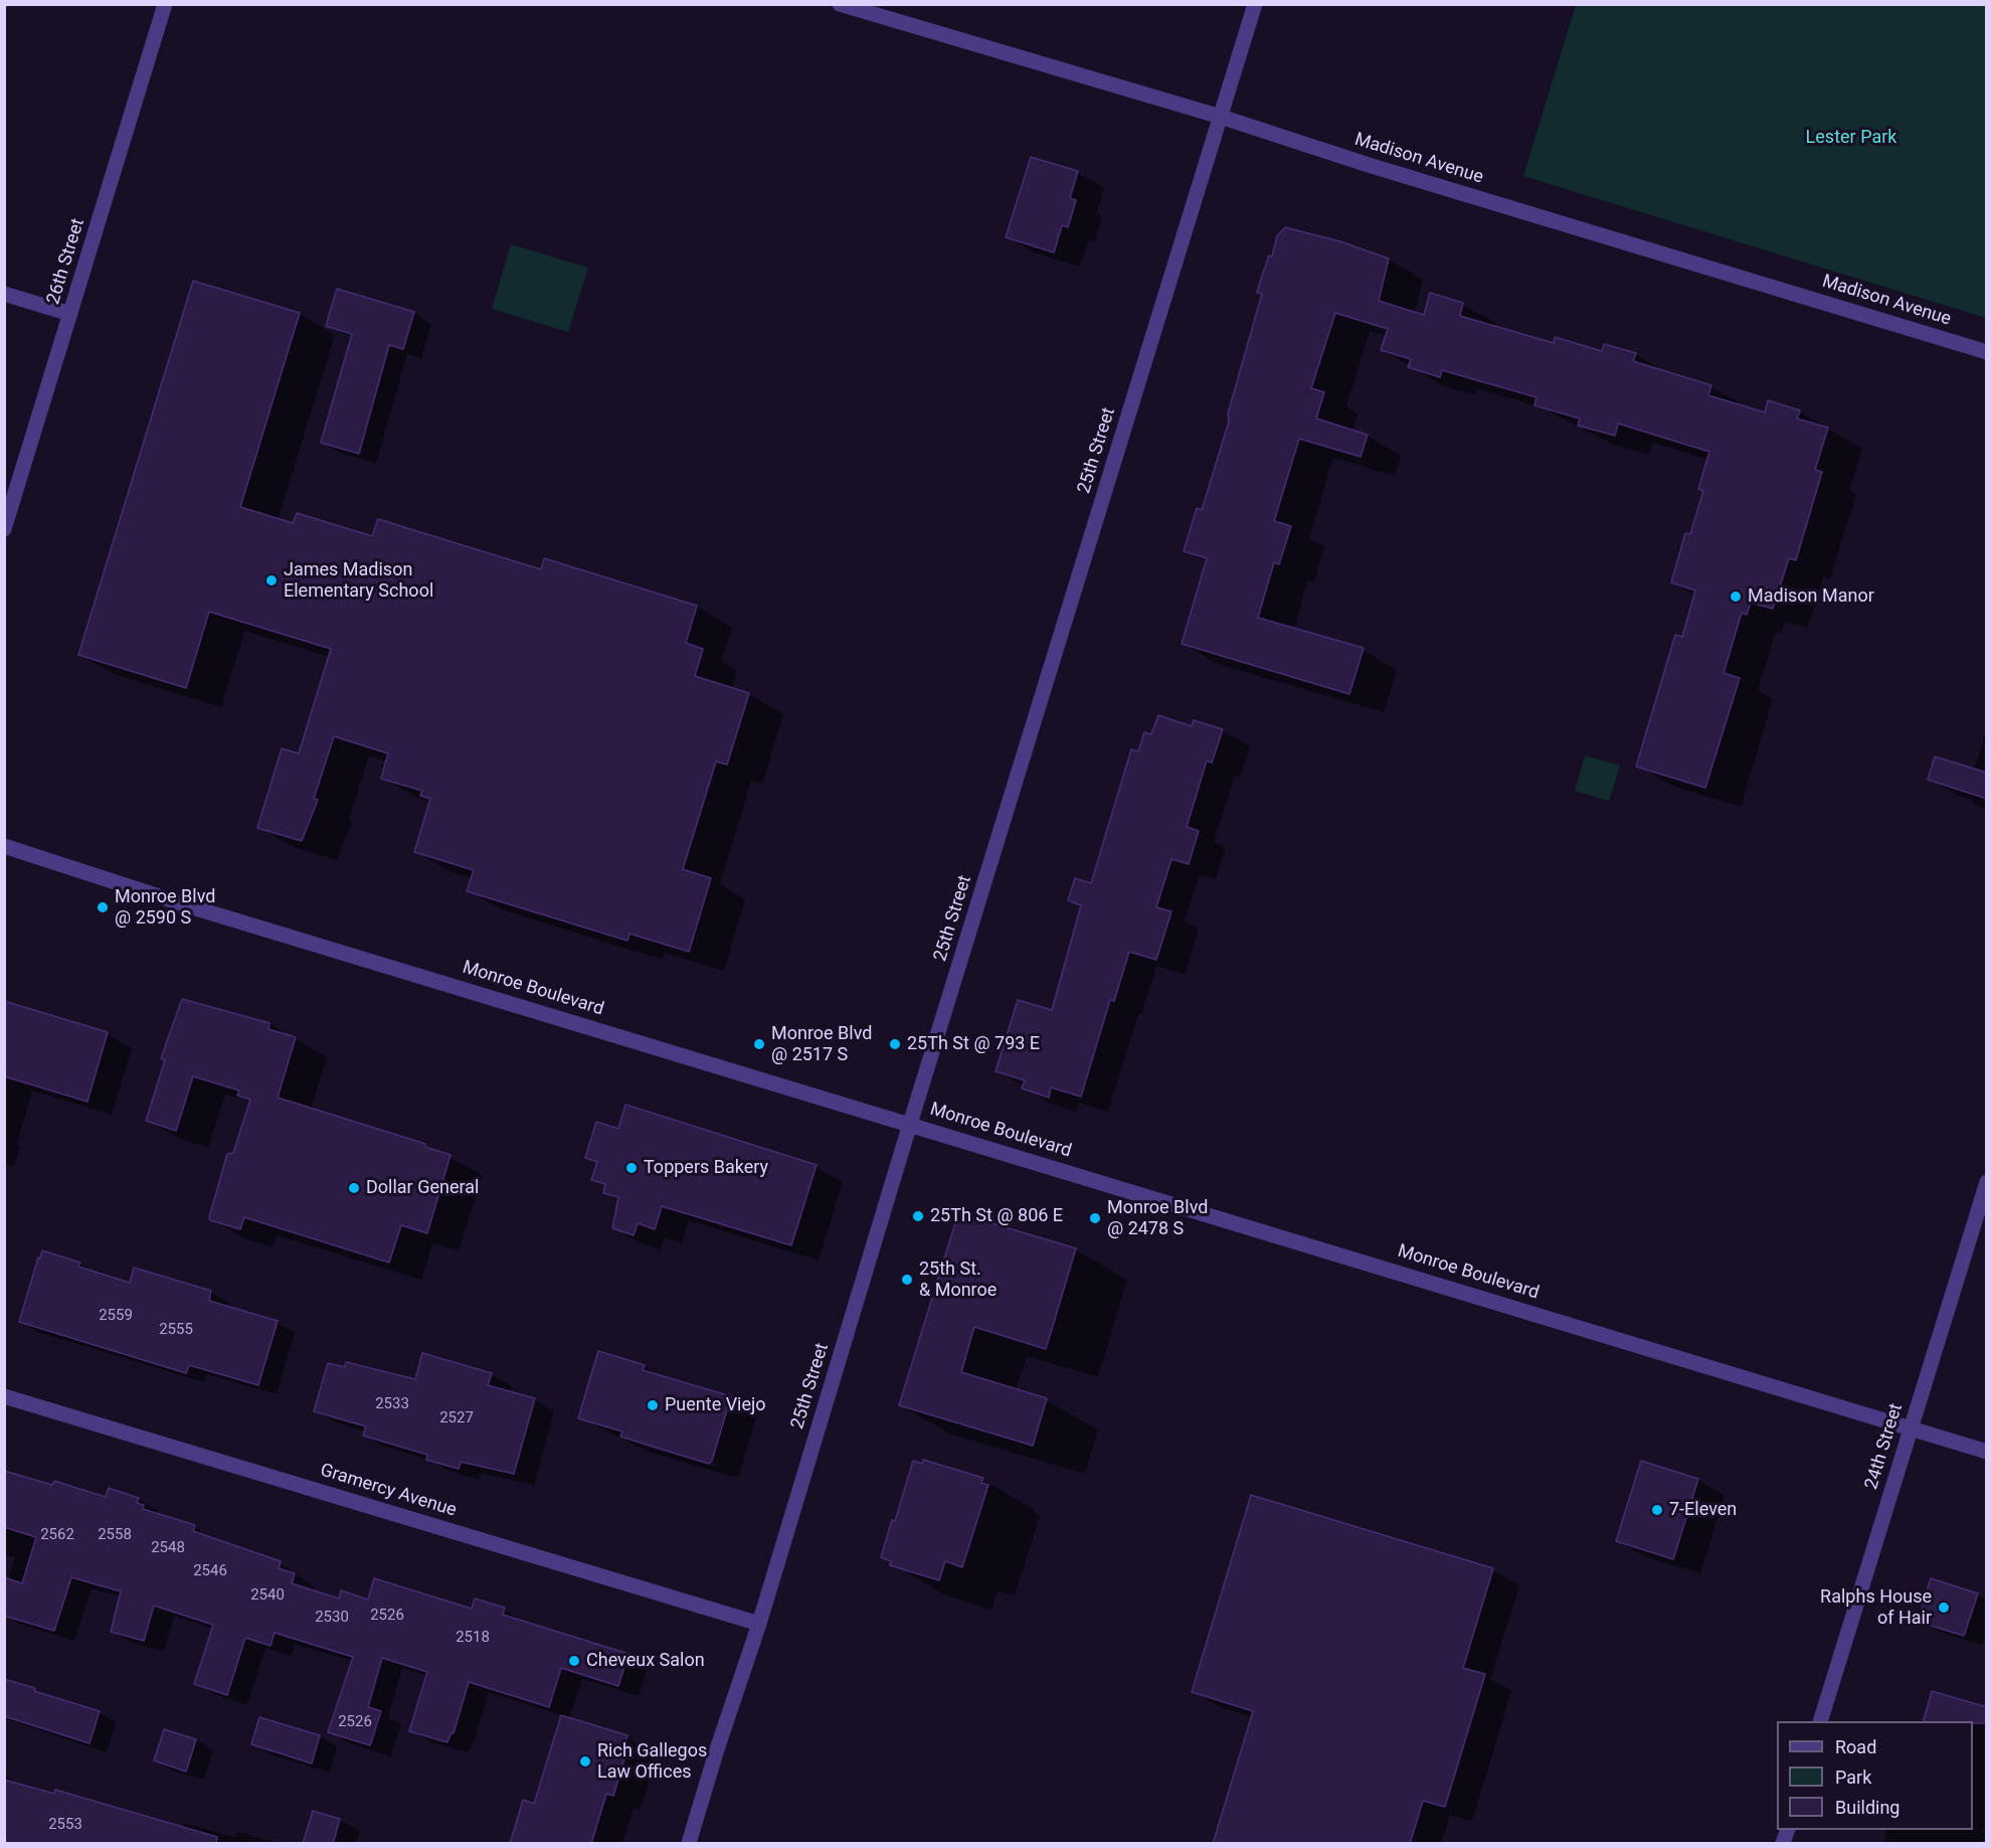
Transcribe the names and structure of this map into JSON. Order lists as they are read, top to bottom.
{
  "streets": {
    "street": [
      "Madison Avenue",
      "26th Street",
      "25th Street",
      "Monroe Boulevard",
      "24th Street",
      "Gramercy Avenue"
    ]
  },
  "crossings": [
    ["Madison Avenue", "25th Street"],
    ["25th Street", "Monroe Boulevard"],
    ["25th Street", "Gramercy Avenue"],
    ["Monroe Boulevard", "24th Street"]
  ],
  "parks": ["Lester Park"],
  "places": [
    "James Madison Elementary School",
    "Madison Manor",
    "Monroe Blvd @ 2590 S",
    "Monroe Blvd @ 2517 S",
    "25Th St @ 793 E",
    "Toppers Bakery",
    "Dollar General",
    "25Th St @ 806 E",
    "Monroe Blvd @ 2478 S",
    "25th St. & Monroe",
    "Puente Viejo",
    "7-Eleven",
    "Ralphs House of Hair",
    "Cheveux Salon",
    "Rich Gallegos Law Offices"
  ],
  "house_numbers": [
    "2559",
    "2555",
    "2533",
    "2527",
    "2562",
    "2558",
    "2548",
    "2546",
    "2540",
    "2526",
    "2530",
    "2518",
    "2526",
    "2553"
  ],
  "legend": ["Road", "Park", "Building"]
}
